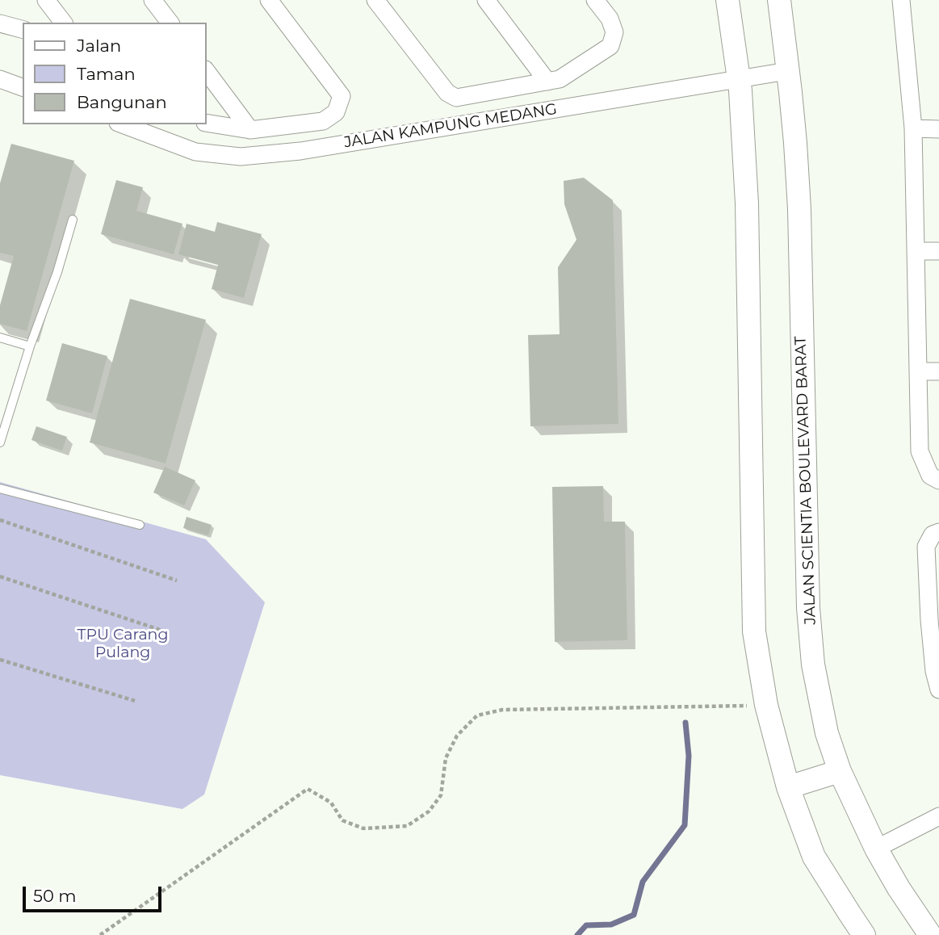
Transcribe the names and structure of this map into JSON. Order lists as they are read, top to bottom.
{
  "streets": {
    "street": ["JALAN KAMPUNG MEDANG", "JALAN SCIENTIA BOULEVARD BARAT"]
  },
  "crossings": [
    ["JALAN KAMPUNG MEDANG", "JALAN SCIENTIA BOULEVARD BARAT"]
  ],
  "parks": ["TPU Carang Pulang"],
  "legend": ["Jalan", "Taman", "Bangunan"],
  "scale_bar": "50 m"
}
